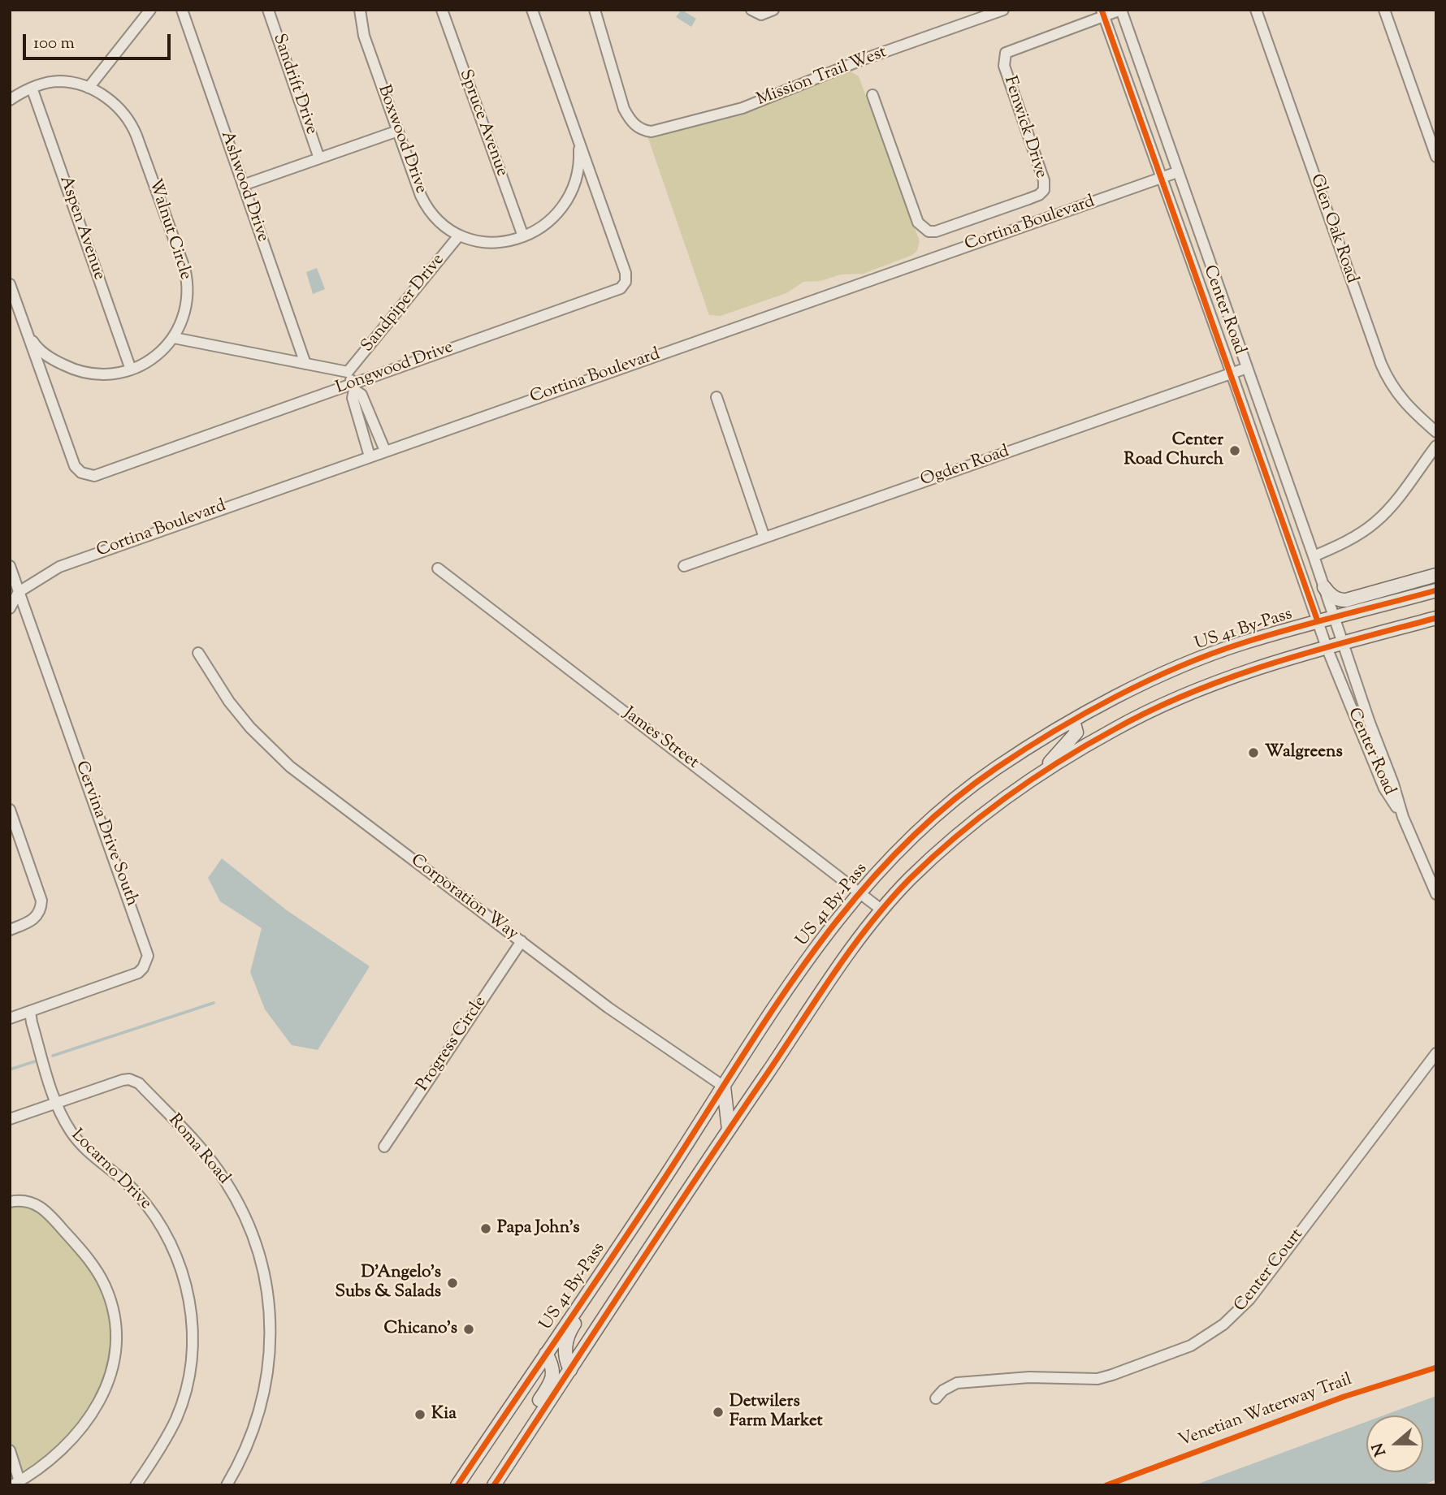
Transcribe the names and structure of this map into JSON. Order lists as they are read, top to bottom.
{
  "streets": {
    "main road": ["US 41 By-Pass"],
    "street": [
      "Mission Trail West",
      "Sandrift Drive",
      "Spruce Avenue",
      "Fenwick Drive",
      "Boxwood Drive",
      "Ashwood Drive",
      "Cortina Boulevard",
      "Aspen Avenue",
      "Glen Oak Road",
      "Walnut Circle",
      "Sandpiper Drive",
      "Center Road",
      "Longwood Drive",
      "Ogden Road",
      "James Street",
      "Cervina Drive South",
      "Corporation Way",
      "Progress Circle",
      "Roma Road",
      "Locarno Drive",
      "Center Court"
    ],
    "cycle path": ["Venetian Waterway Trail"]
  },
  "crossings": [
    ["Spruce Avenue", "Boxwood Drive"],
    ["Fenwick Drive", "Center Road"],
    ["Boxwood Drive", "Sandpiper Drive"],
    ["Boxwood Drive", "Longwood Drive"],
    ["Cortina Boulevard", "Center Road"],
    ["Cortina Boulevard", "Cervina Drive South"],
    ["Aspen Avenue", "Walnut Circle"],
    ["Walnut Circle", "Longwood Drive"],
    ["Center Road", "Ogden Road"],
    ["Center Road", "US 41 By-Pass"],
    ["US 41 By-Pass", "James Street"],
    ["US 41 By-Pass", "Corporation Way"],
    ["Cervina Drive South", "Locarno Drive"],
    ["Corporation Way", "Progress Circle"],
    ["Roma Road", "Locarno Drive"]
  ],
  "places": [
    "Center Road Church",
    "Walgreens",
    "Papa John's",
    "D'Angelo's Subs & Salads",
    "Chicano's",
    "Detwilers Farm Market",
    "Kia"
  ],
  "scale_bar": "100 m",
  "north": "left"
}
